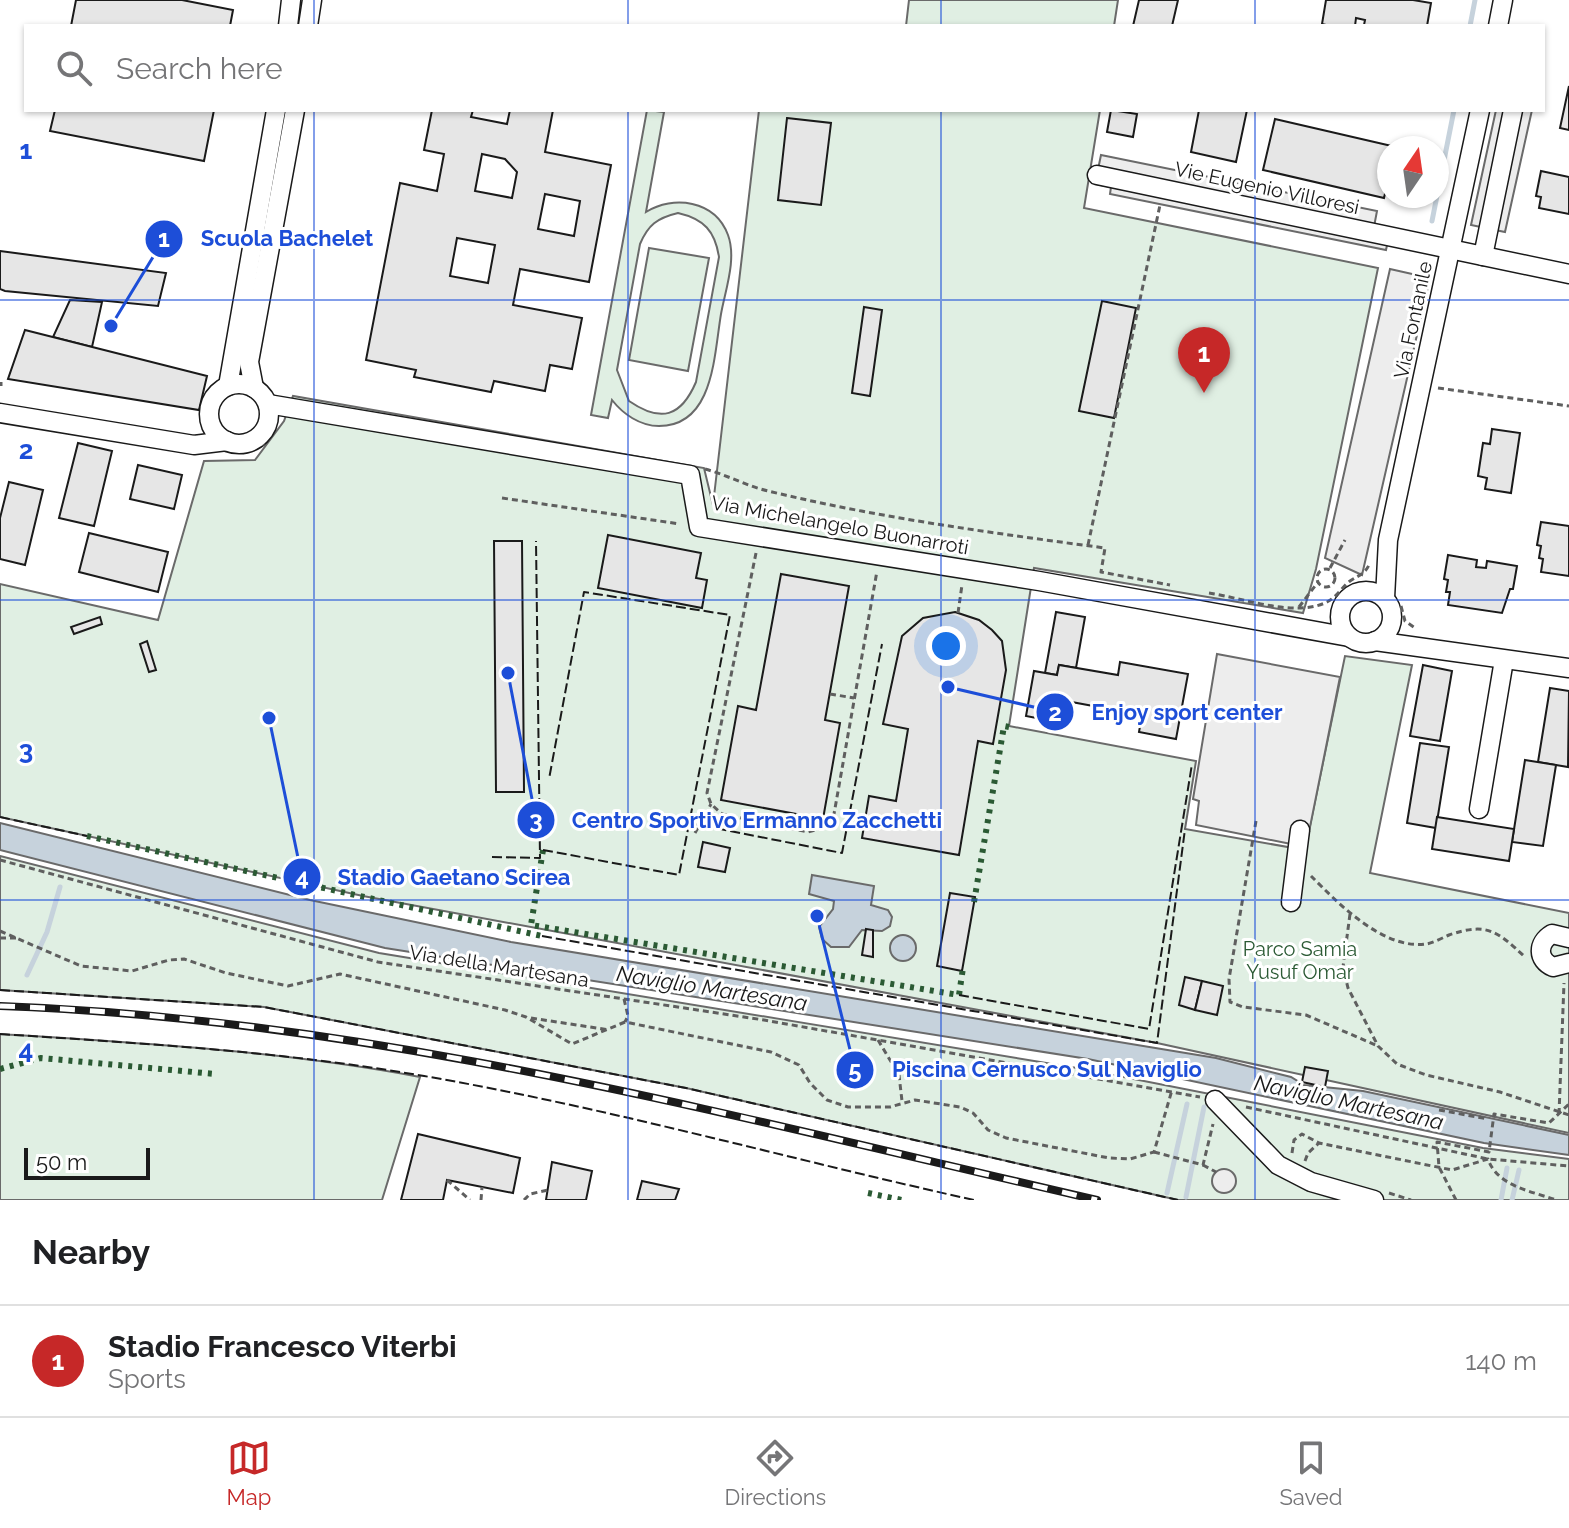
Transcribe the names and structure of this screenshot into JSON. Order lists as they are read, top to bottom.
{
  "streets": {
    "street": ["Vie Eugenio Villoresi", "Via Fontanile", "Via Michelangelo Buonarroti"],
    "path": ["Via della Martesana"]
  },
  "crossings": [
    ["Vie Eugenio Villoresi", "Via Fontanile"],
    ["Via Fontanile", "Via Michelangelo Buonarroti"]
  ],
  "water": ["Naviglio Martesana"],
  "parks": ["Parco Samia Yusuf Omar"],
  "places": [
    "Scuola Bachelet",
    "Centro Sportivo Ermanno Zacchetti",
    "Enjoy sport center",
    "Stadio Gaetano Scirea",
    "Piscina Cernusco Sul Naviglio"
  ],
  "scale_bar": "50 m",
  "north": "top",
  "page": {
    "search": "Search here",
    "pins": "1",
    "scale": "50 m",
    "heading": "Nearby",
    "list": [
      {
        "mark": "1",
        "name": "Stadio Francesco Viterbi",
        "note": "Sports",
        "value": "140 m"
      }
    ],
    "nav": ["Map", "Directions", "Saved"]
  },
  "grid": {
    "rows": [
      "1",
      "2",
      "3",
      "4"
    ]
  }
}
